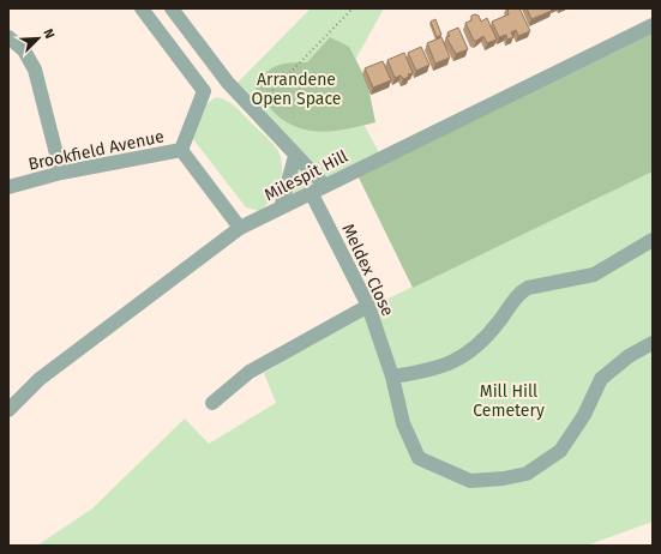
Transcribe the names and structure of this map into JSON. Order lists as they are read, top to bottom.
{
  "streets": {
    "street": ["Brookfield Avenue", "Milespit Hill", "Meldex Close"]
  },
  "crossings": [
    ["Brookfield Avenue", "Milespit Hill"],
    ["Milespit Hill", "Meldex Close"]
  ],
  "parks": ["Arrandene Open Space", "Mill Hill Cemetery"],
  "north": "top right"
}
